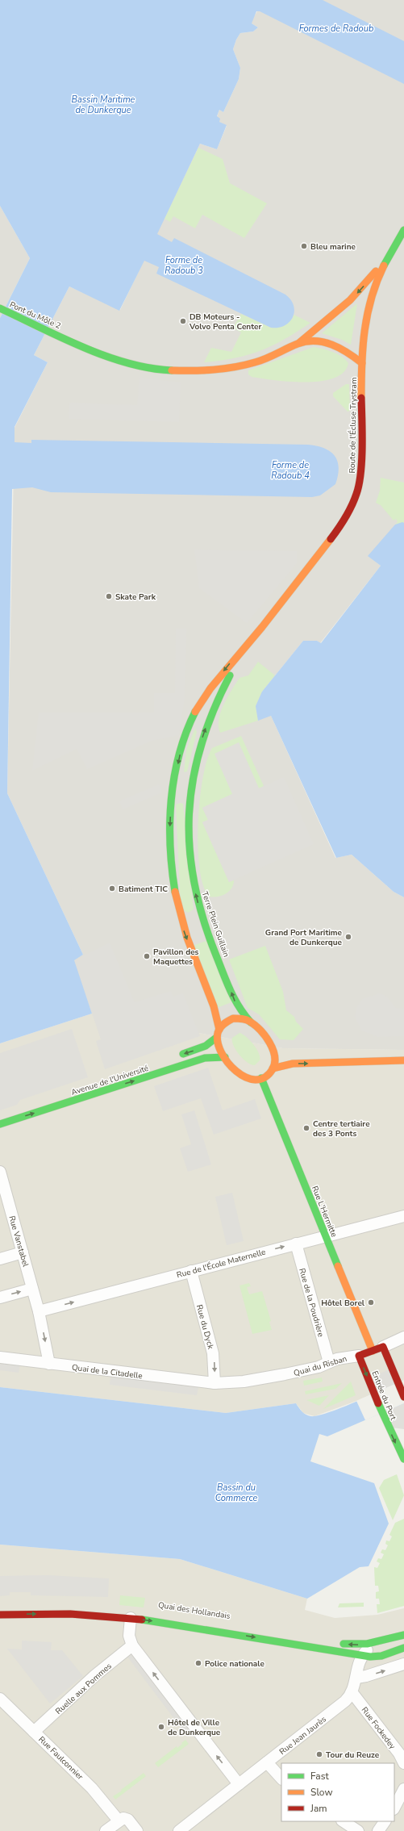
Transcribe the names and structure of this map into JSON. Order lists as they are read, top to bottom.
{
  "streets": {
    "main road": [
      "Pont du Môle 2",
      "Route de l'Écluse Trystram",
      "Terre Plein Guillain",
      "Avenue de l'Université",
      "Rue L'Hermitte",
      "Quai du Risban",
      "Entrée du Port"
    ],
    "street": [
      "Rue Vanstabel",
      "Rue de l'École Maternelle",
      "Rue de la Poudrière",
      "Rue du Dyck",
      "Quai de la Citadelle",
      "Ruelle aux Pommes",
      "Rue Fockedey",
      "Rue Jean Jaurès",
      "Rue Faulconnier"
    ]
  },
  "crossings": [
    ["Route de l'Écluse Trystram", "Terre Plein Guillain"],
    ["Route de l'Écluse Trystram", "Avenue de l'Université"],
    ["Route de l'Écluse Trystram", "Rue L'Hermitte"],
    ["Terre Plein Guillain", "Avenue de l'Université"],
    ["Terre Plein Guillain", "Rue L'Hermitte"],
    ["Avenue de l'Université", "Rue L'Hermitte"],
    ["Rue L'Hermitte", "Rue de l'École Maternelle"],
    ["Rue L'Hermitte", "Quai du Risban"],
    ["Rue Vanstabel", "Rue de l'École Maternelle"],
    ["Rue Vanstabel", "Quai de la Citadelle"],
    ["Rue de l'École Maternelle", "Rue de la Poudrière"],
    ["Rue de l'École Maternelle", "Rue du Dyck"],
    ["Rue de la Poudrière", "Quai du Risban"],
    ["Rue du Dyck", "Quai du Risban"],
    ["Rue du Dyck", "Quai de la Citadelle"],
    ["Quai du Risban", "Quai de la Citadelle"],
    ["Quai du Risban", "Entrée du Port"],
    ["Ruelle aux Pommes", "Rue Faulconnier"],
    ["Rue Fockedey", "Rue Jean Jaurès"]
  ],
  "one_way": [
    "Terre Plein Guillain",
    "Avenue de l'Université",
    "Rue de l'École Maternelle",
    "Rue du Dyck"
  ],
  "water": [
    "Formes de Radoub",
    "Bassin Maritime de Dunkerque",
    "Forme de Radoub 3",
    "Forme de Radoub 4",
    "Bassin du Commerce"
  ],
  "places": [
    "Bleu marine",
    "DB Moteurs - Volvo Penta Center",
    "Skate Park",
    "Batiment TIC",
    "Grand Port Maritime de Dunkerque",
    "Pavillon des Maquettes",
    "Centre tertiaire des 3 Ponts",
    "Hôtel Borel",
    "Police nationale",
    "Hôtel de Ville de Dunkerque",
    "Tour du Reuze"
  ],
  "legend": ["Fast", "Slow", "Jam"]
}
